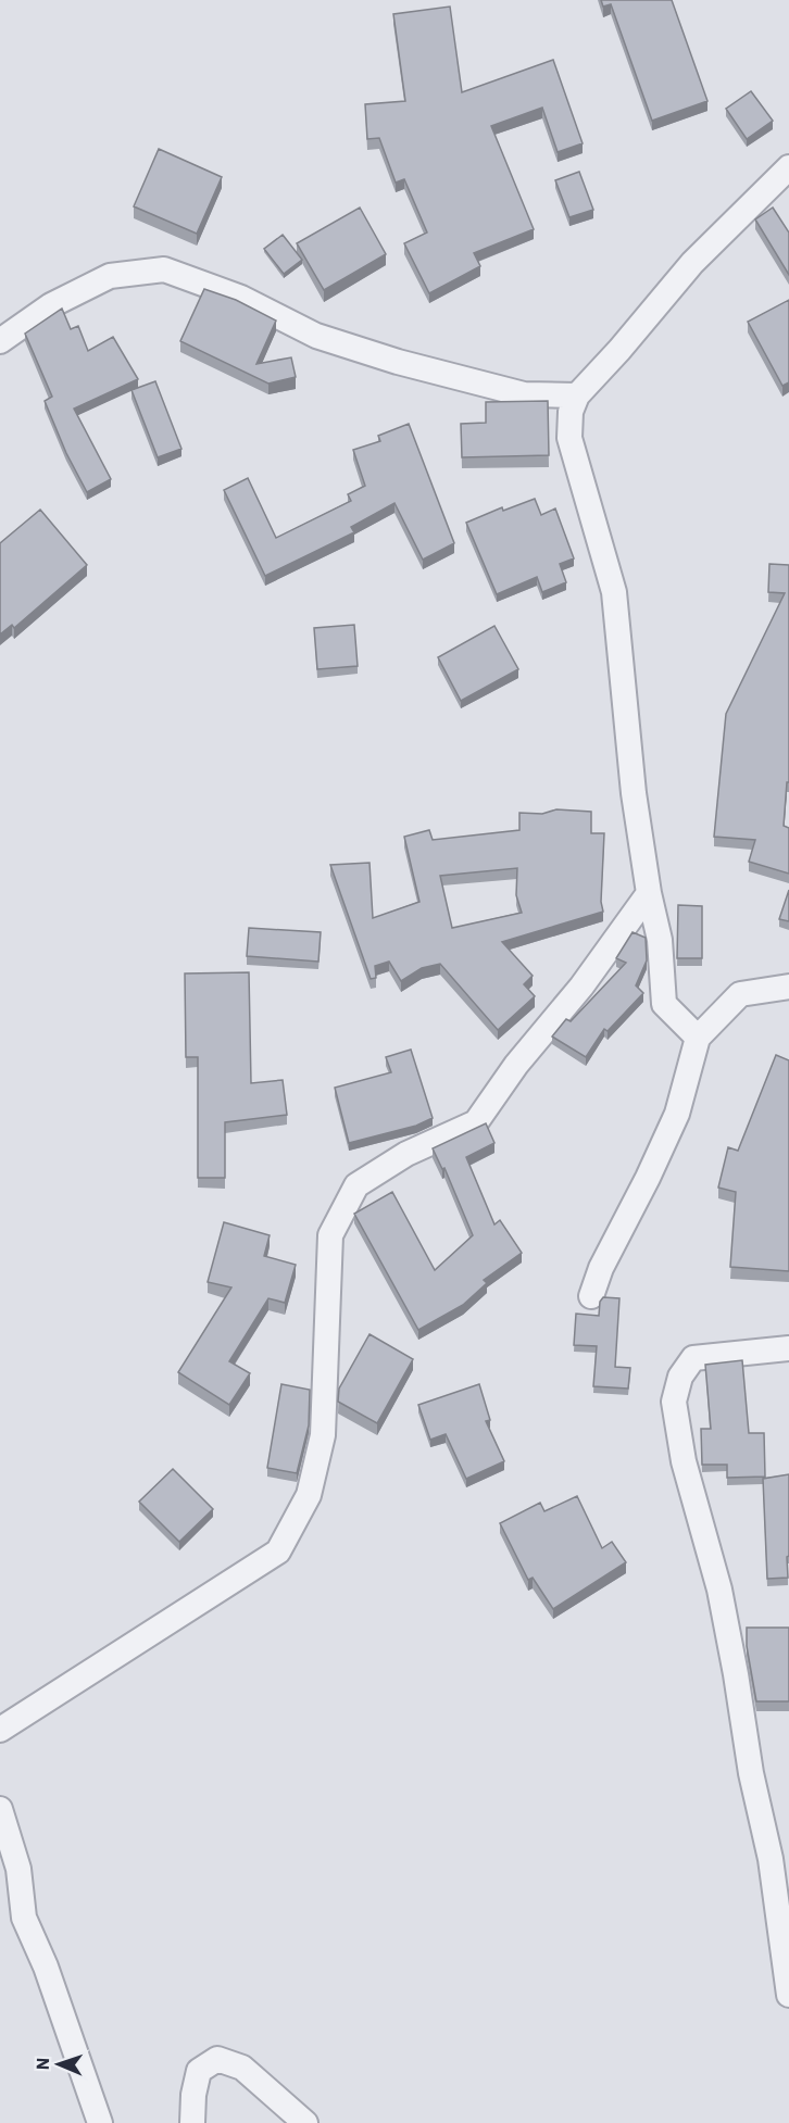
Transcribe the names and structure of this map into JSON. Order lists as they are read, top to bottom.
{
  "north": "left"
}
